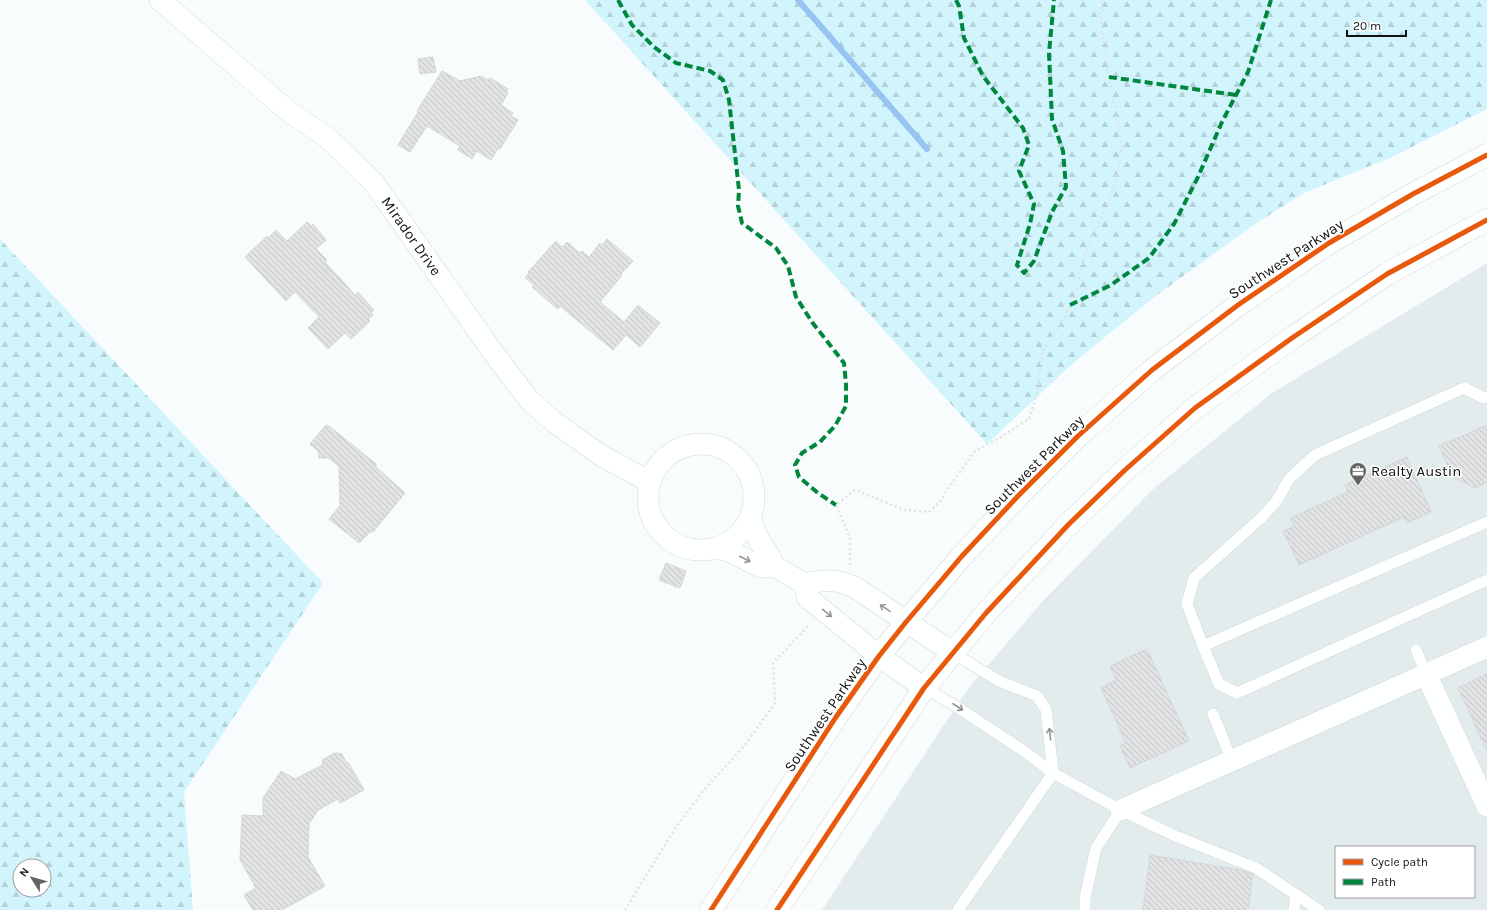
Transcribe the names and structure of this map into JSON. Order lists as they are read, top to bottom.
{
  "streets": {
    "main road": ["Southwest Parkway"],
    "street": ["Mirador Drive"]
  },
  "places": {
    "office": ["Realty Austin"]
  },
  "legend": ["Cycle path", "Path"],
  "scale_bar": "20 m",
  "north": "top left"
}
